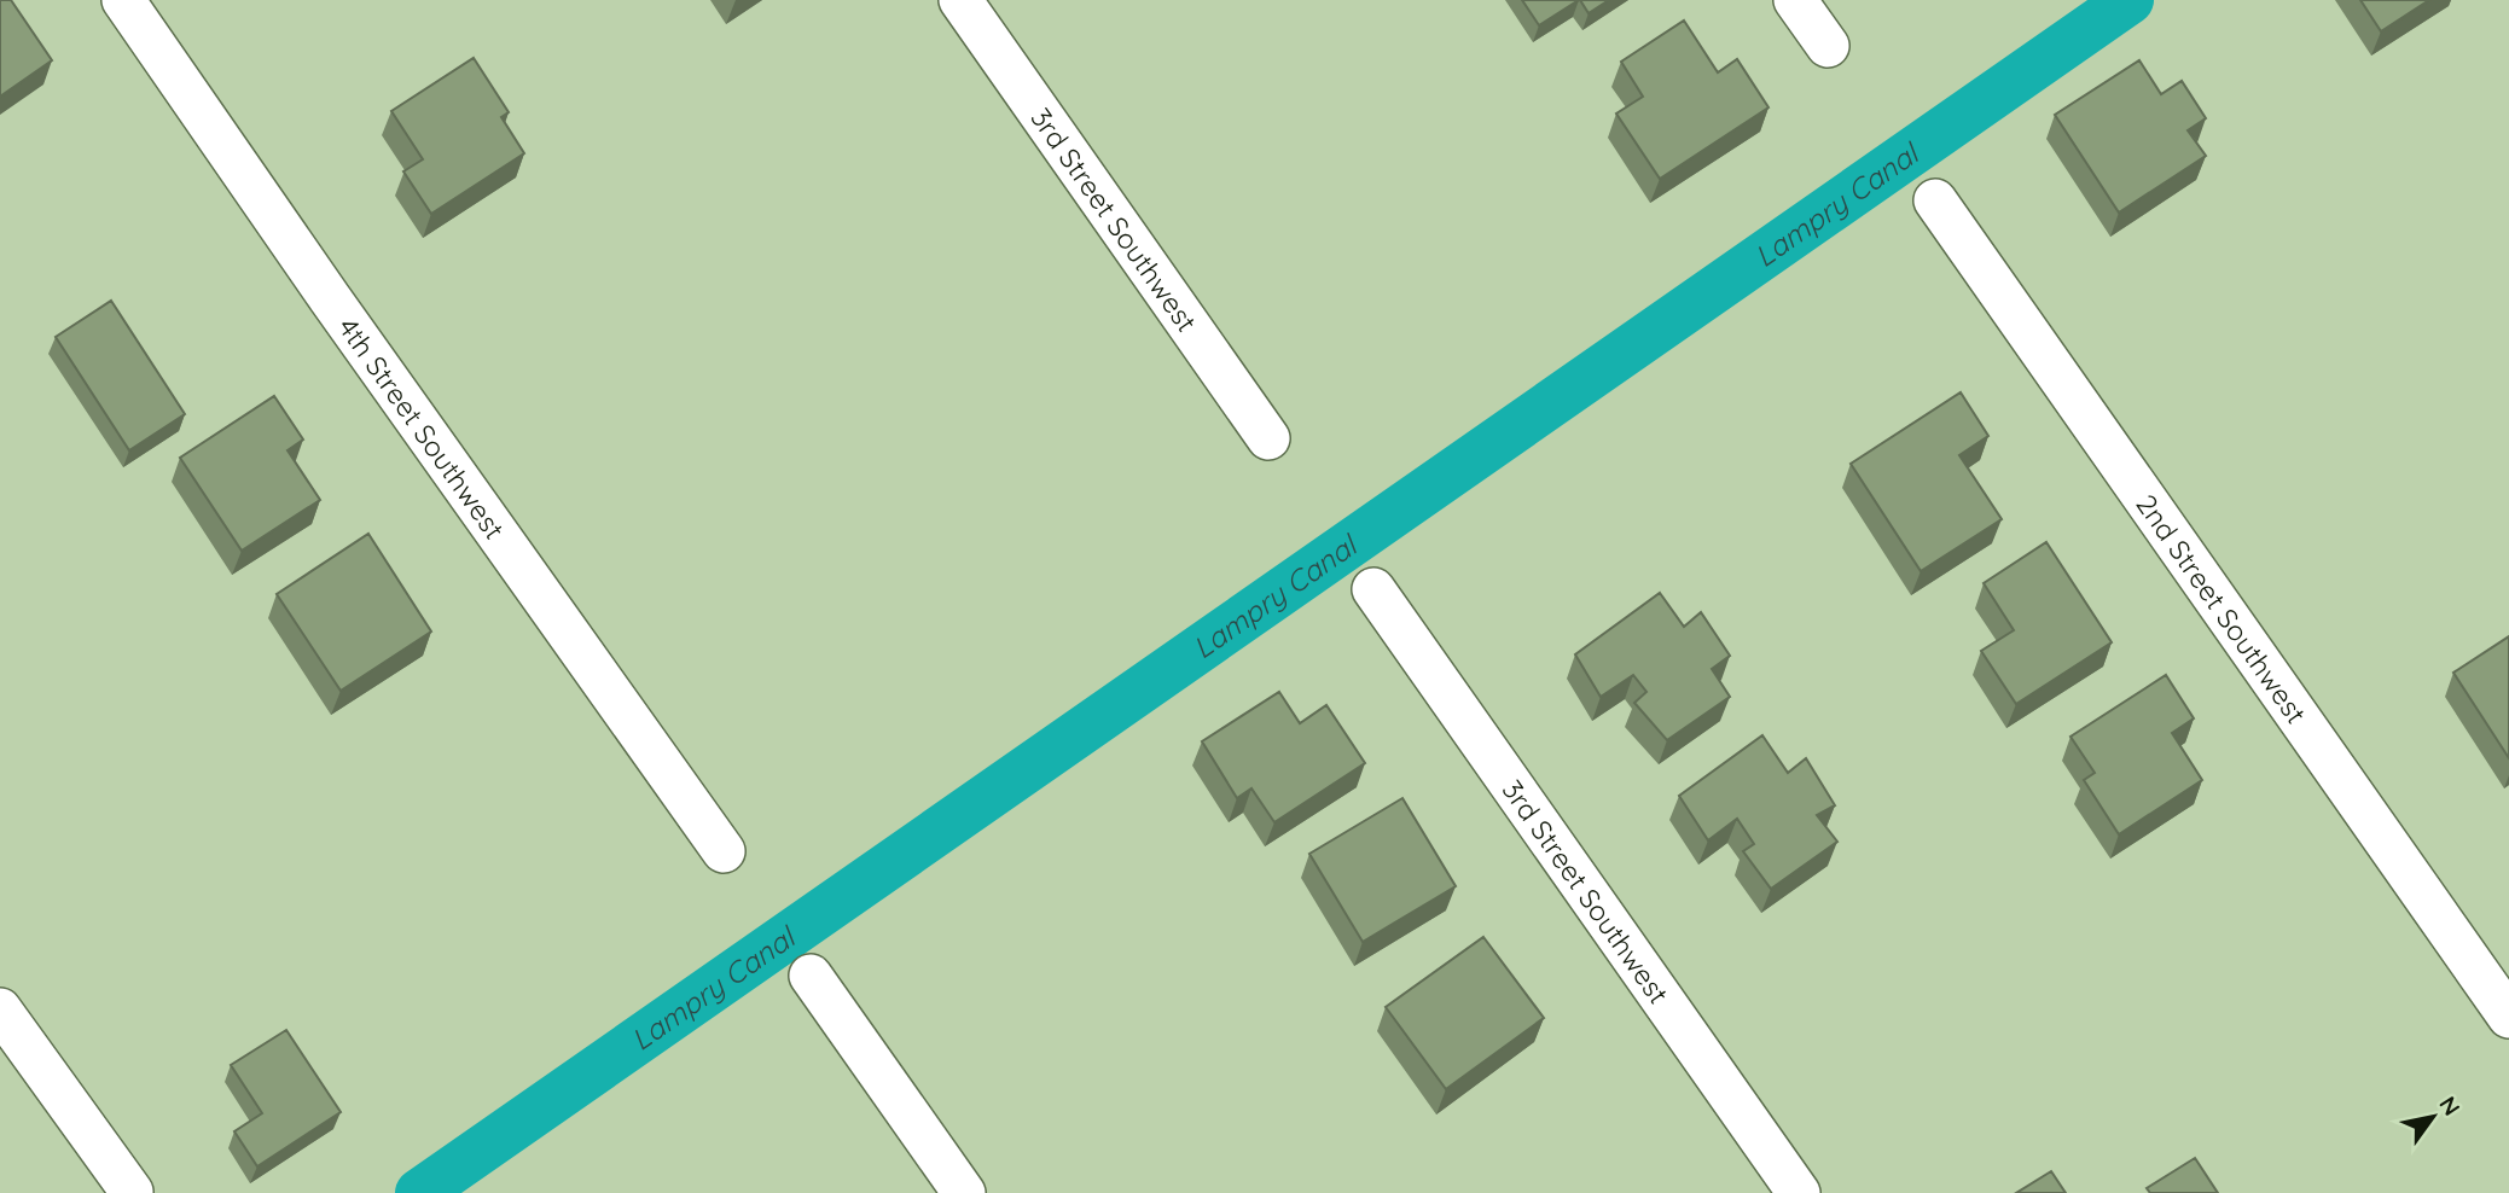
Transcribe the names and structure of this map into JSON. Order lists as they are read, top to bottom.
{
  "streets": {
    "street": ["3rd Street Southwest", "4th Street Southwest", "2nd Street Southwest"]
  },
  "water": ["Lampry Canal"],
  "north": "top right"
}
